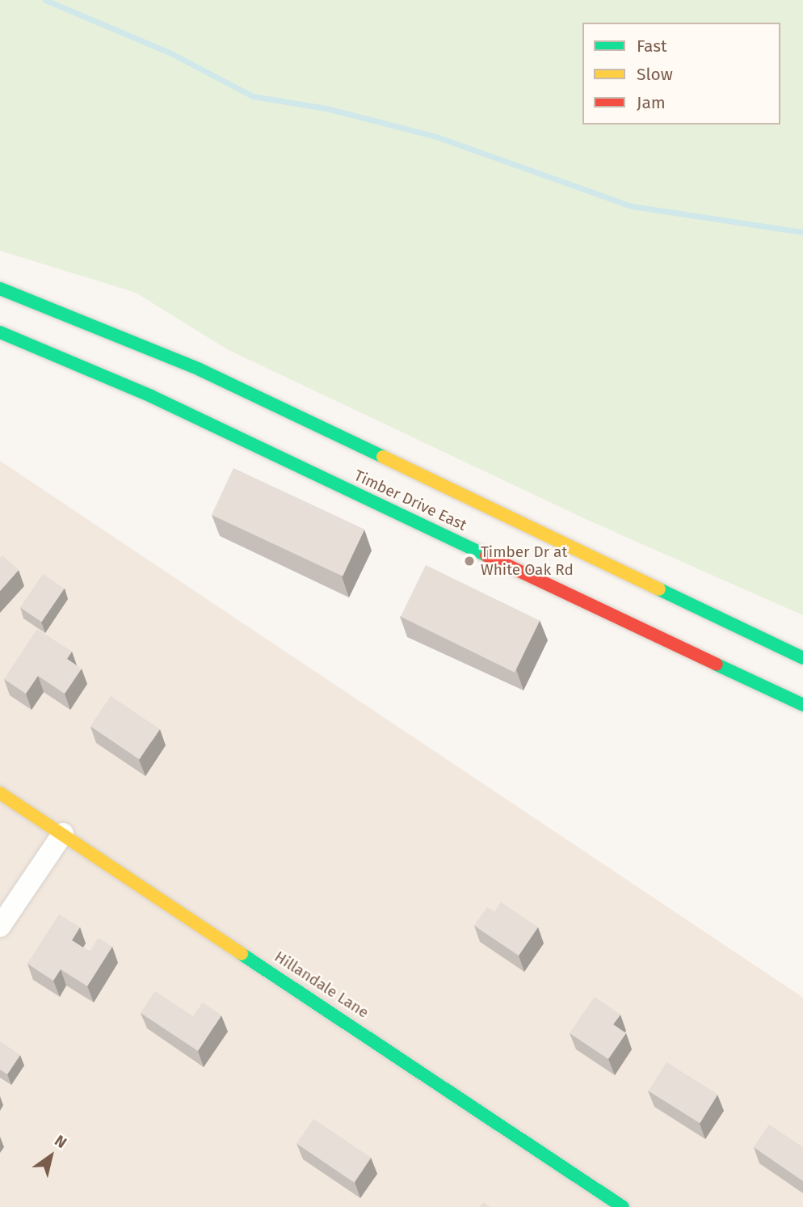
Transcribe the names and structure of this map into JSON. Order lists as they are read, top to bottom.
{
  "streets": {
    "main road": ["Timber Drive East", "Hillandale Lane"]
  },
  "places": ["Timber Dr at White Oak Rd"],
  "legend": ["Fast", "Slow", "Jam"],
  "north": "top right"
}
